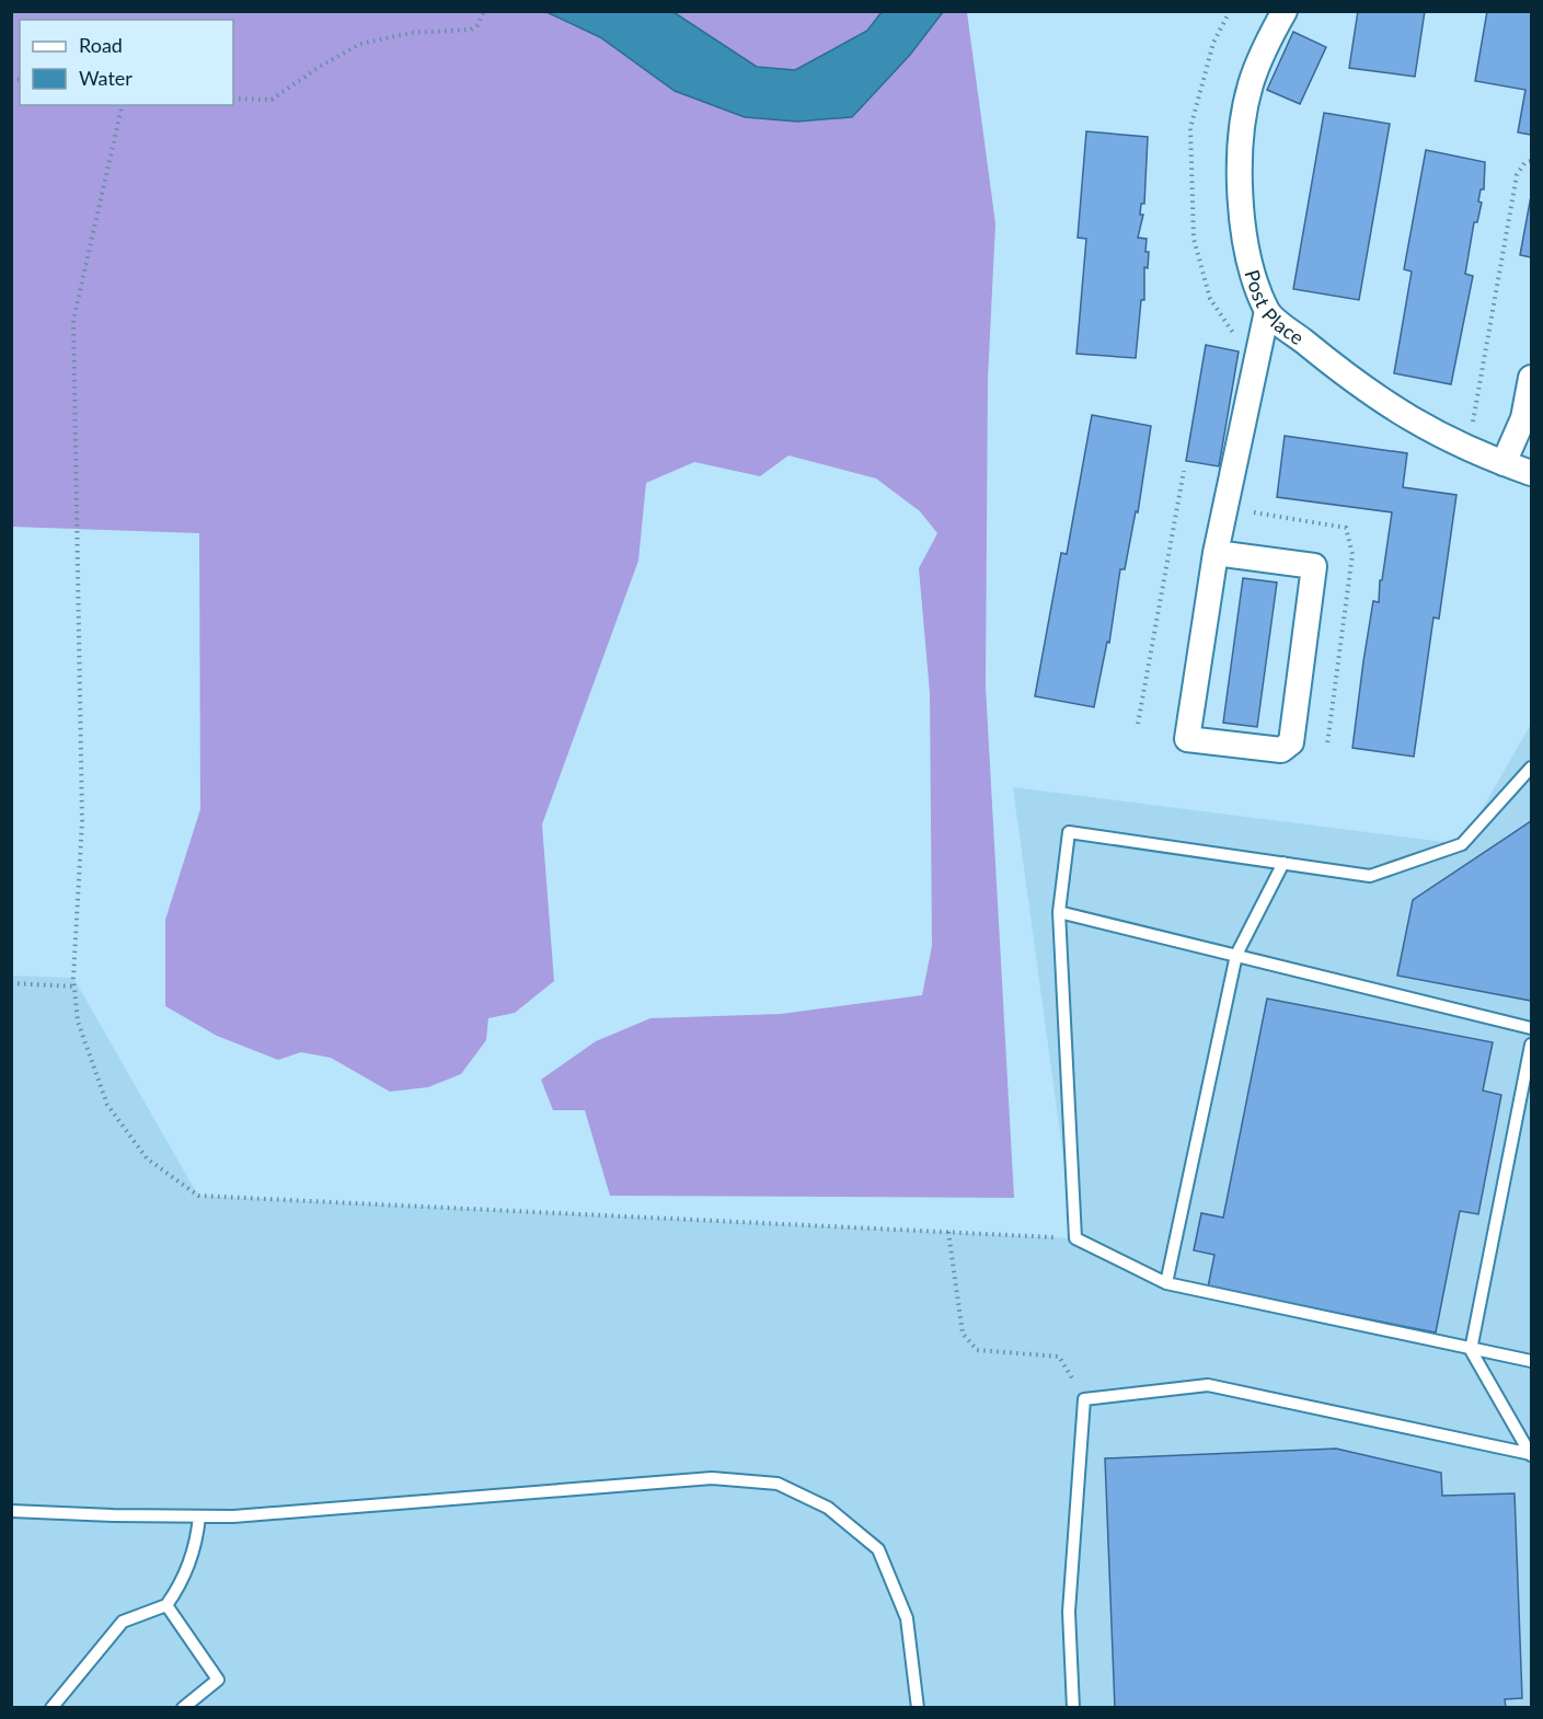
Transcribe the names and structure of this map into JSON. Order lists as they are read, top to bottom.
{
  "streets": {
    "street": ["Post Place"]
  },
  "legend": ["Road", "Water"]
}
